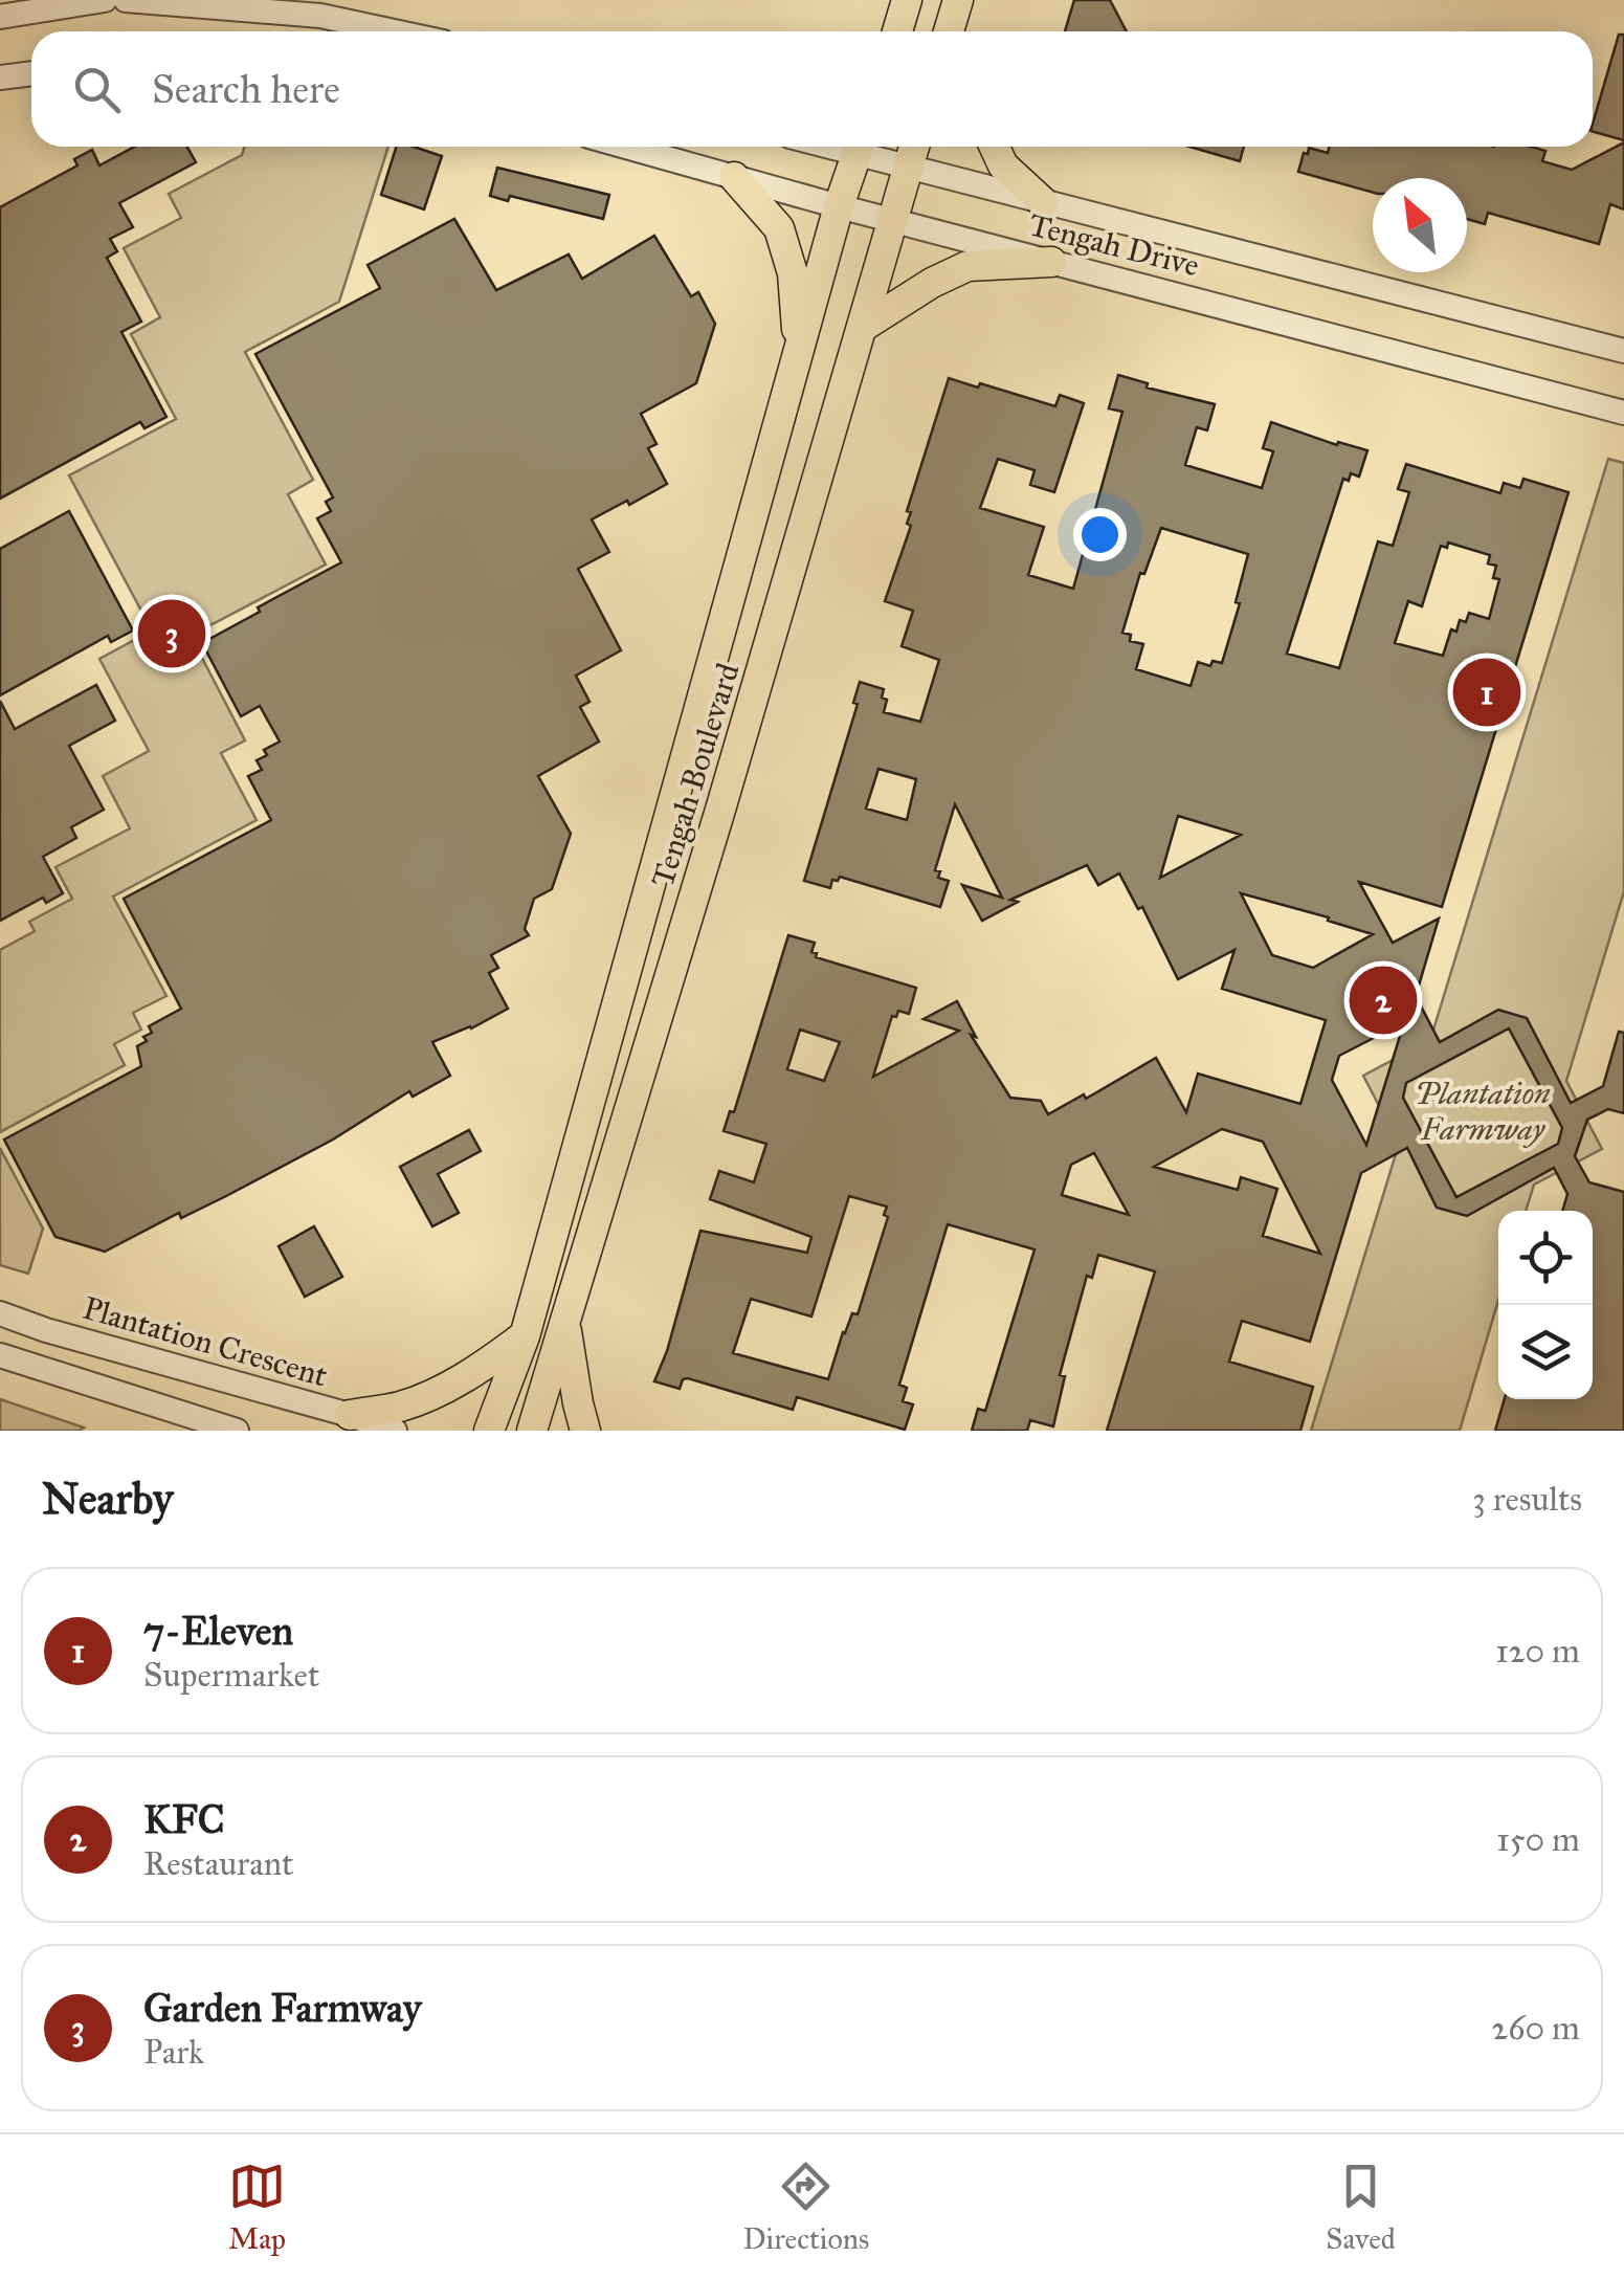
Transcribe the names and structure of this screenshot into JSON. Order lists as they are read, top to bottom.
{
  "streets": {
    "main road": ["Tengah Boulevard"],
    "street": ["Tengah Drive", "Plantation Crescent"]
  },
  "crossings": [
    ["Tengah Drive", "Tengah Boulevard"]
  ],
  "parks": ["Plantation Farmway"],
  "north": "top left",
  "page": {
    "search": "Search here",
    "pins": ["3", "1", "2"],
    "heading": ["Nearby", "3 results"],
    "list": [
      {
        "mark": "1",
        "name": "7-Eleven",
        "note": "Supermarket",
        "value": "120 m"
      },
      {
        "mark": "2",
        "name": "KFC",
        "note": "Restaurant",
        "value": "150 m"
      },
      {
        "mark": "3",
        "name": "Garden Farmway",
        "note": "Park",
        "value": "260 m"
      }
    ],
    "nav": ["Map", "Directions", "Saved"]
  }
}
